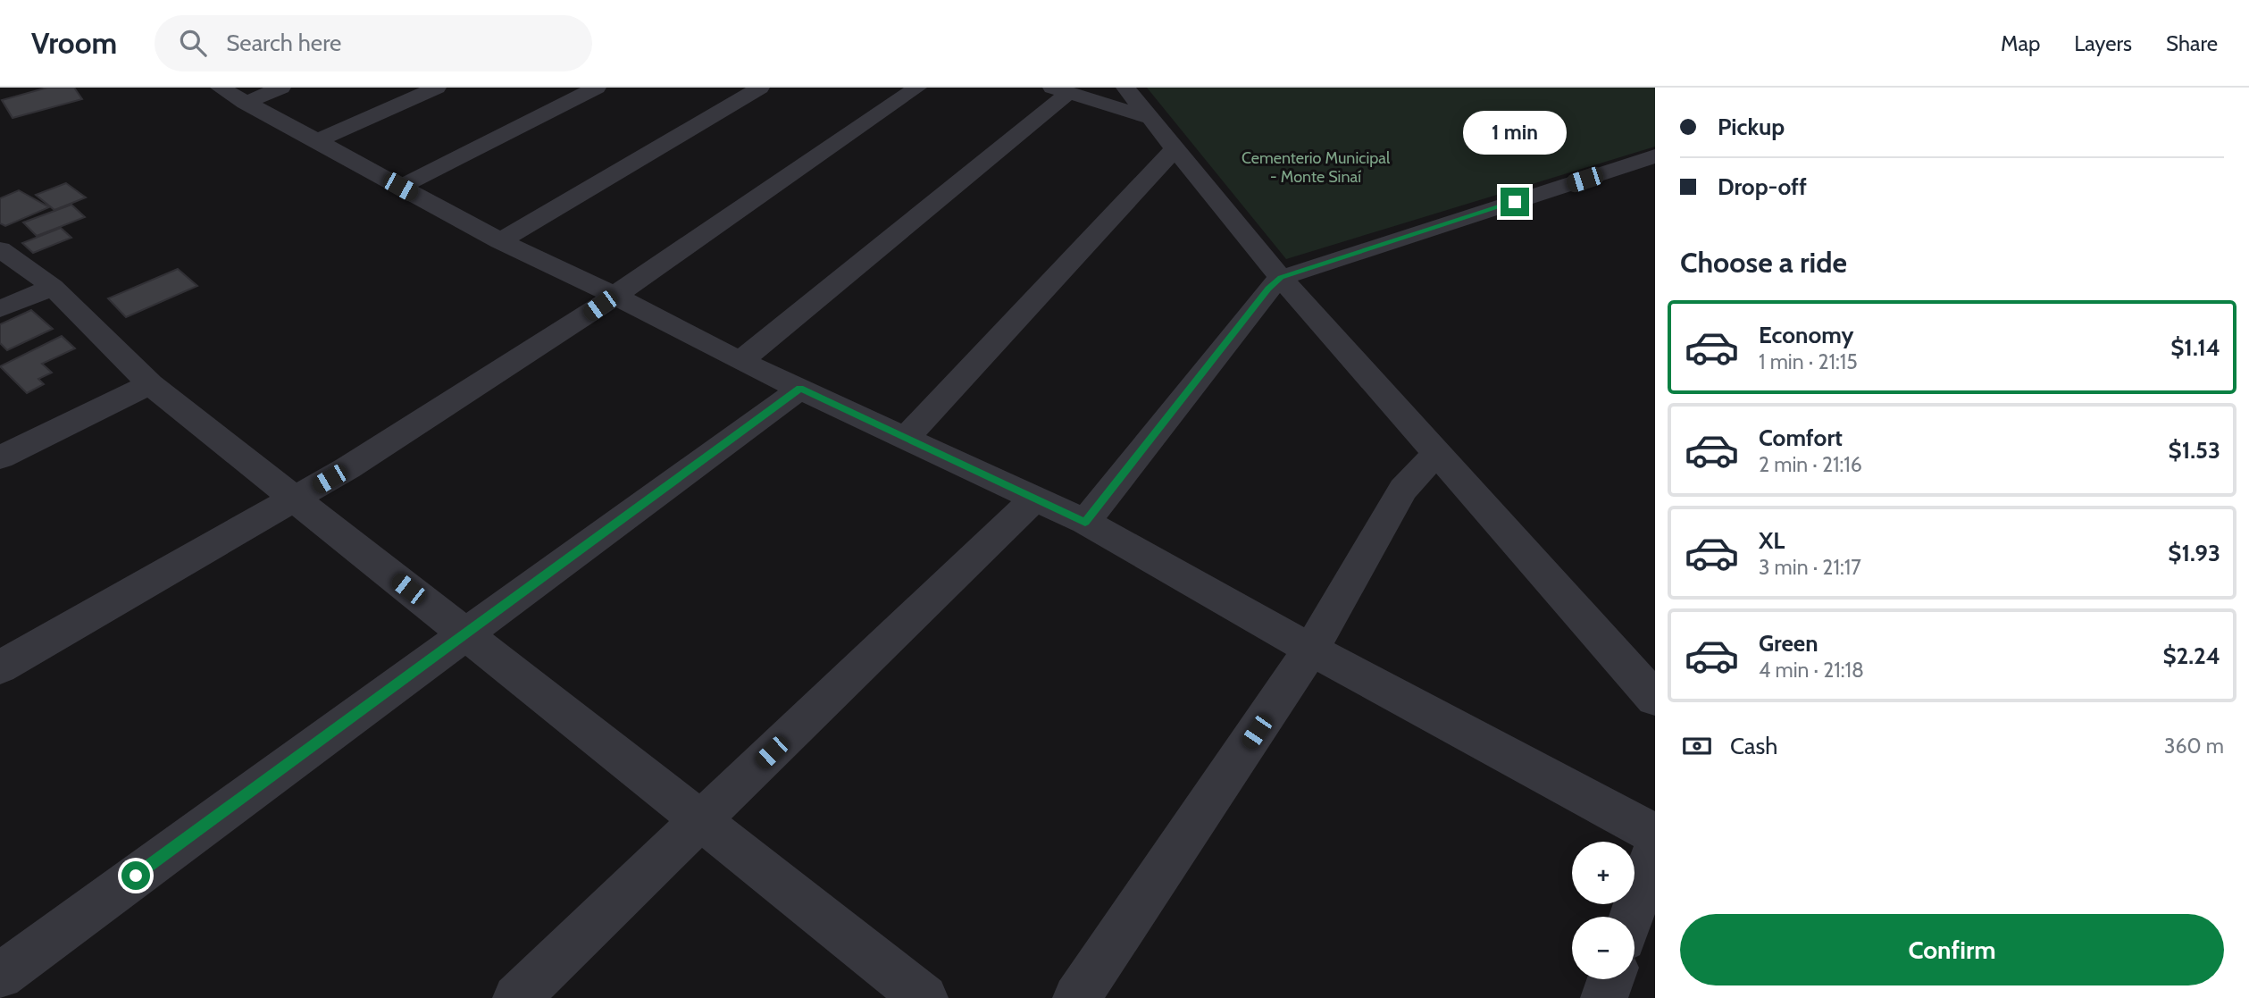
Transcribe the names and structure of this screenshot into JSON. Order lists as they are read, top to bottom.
{
  "parks": ["Cementerio Municipal - Monte Sinaí"],
  "page": {
    "header": "Vroom",
    "search": "Search here",
    "nav": ["Map", "Layers", "Share"],
    "banner": ["Pickup", "Drop-off"],
    "bubble": "1 min",
    "heading": "Choose a ride",
    "list": [
      {
        "name": "Economy",
        "note": "1 min · 21:15",
        "value": "$1.14"
      },
      {
        "name": "Comfort",
        "note": "2 min · 21:16",
        "value": "$1.53"
      },
      {
        "name": "XL",
        "note": "3 min · 21:17",
        "value": "$1.93"
      },
      {
        "name": "Green",
        "note": "4 min · 21:18",
        "value": "$2.24"
      }
    ],
    "pay": ["Cash", "360 m"],
    "map_buttons": ["+", "−"],
    "buttons": "Confirm"
  }
}
